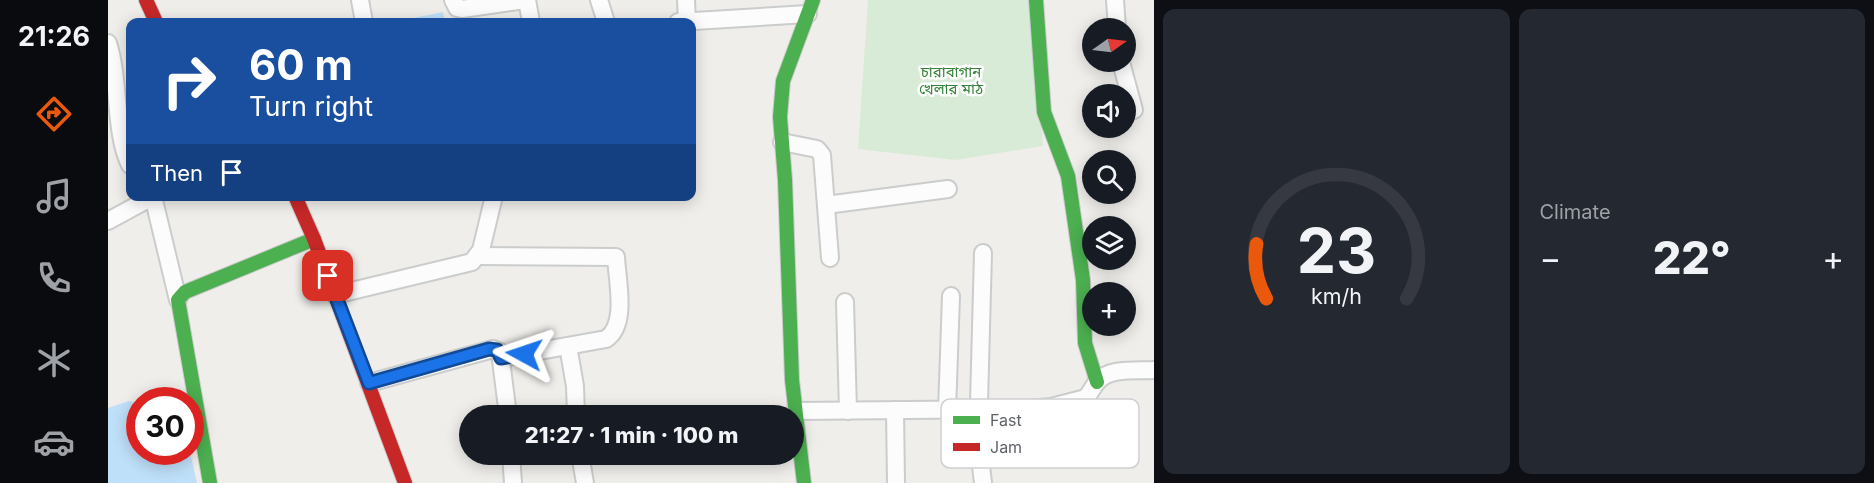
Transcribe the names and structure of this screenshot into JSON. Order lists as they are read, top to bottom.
{
  "parks": ["চারাবাগান খেলার মাঠ"],
  "legend": ["Fast", "Jam"],
  "north": "right",
  "page": {
    "tabs": "21:26",
    "tile": "Climate",
    "map_buttons": "+",
    "turn": ["60 m", "Turn right"],
    "then": "Then",
    "heat": ["−", "22°", "+"],
    "limit": "30",
    "trip": "21:27 · 1 min · 100 m",
    "gauge": ["23", "km/h"]
  }
}
